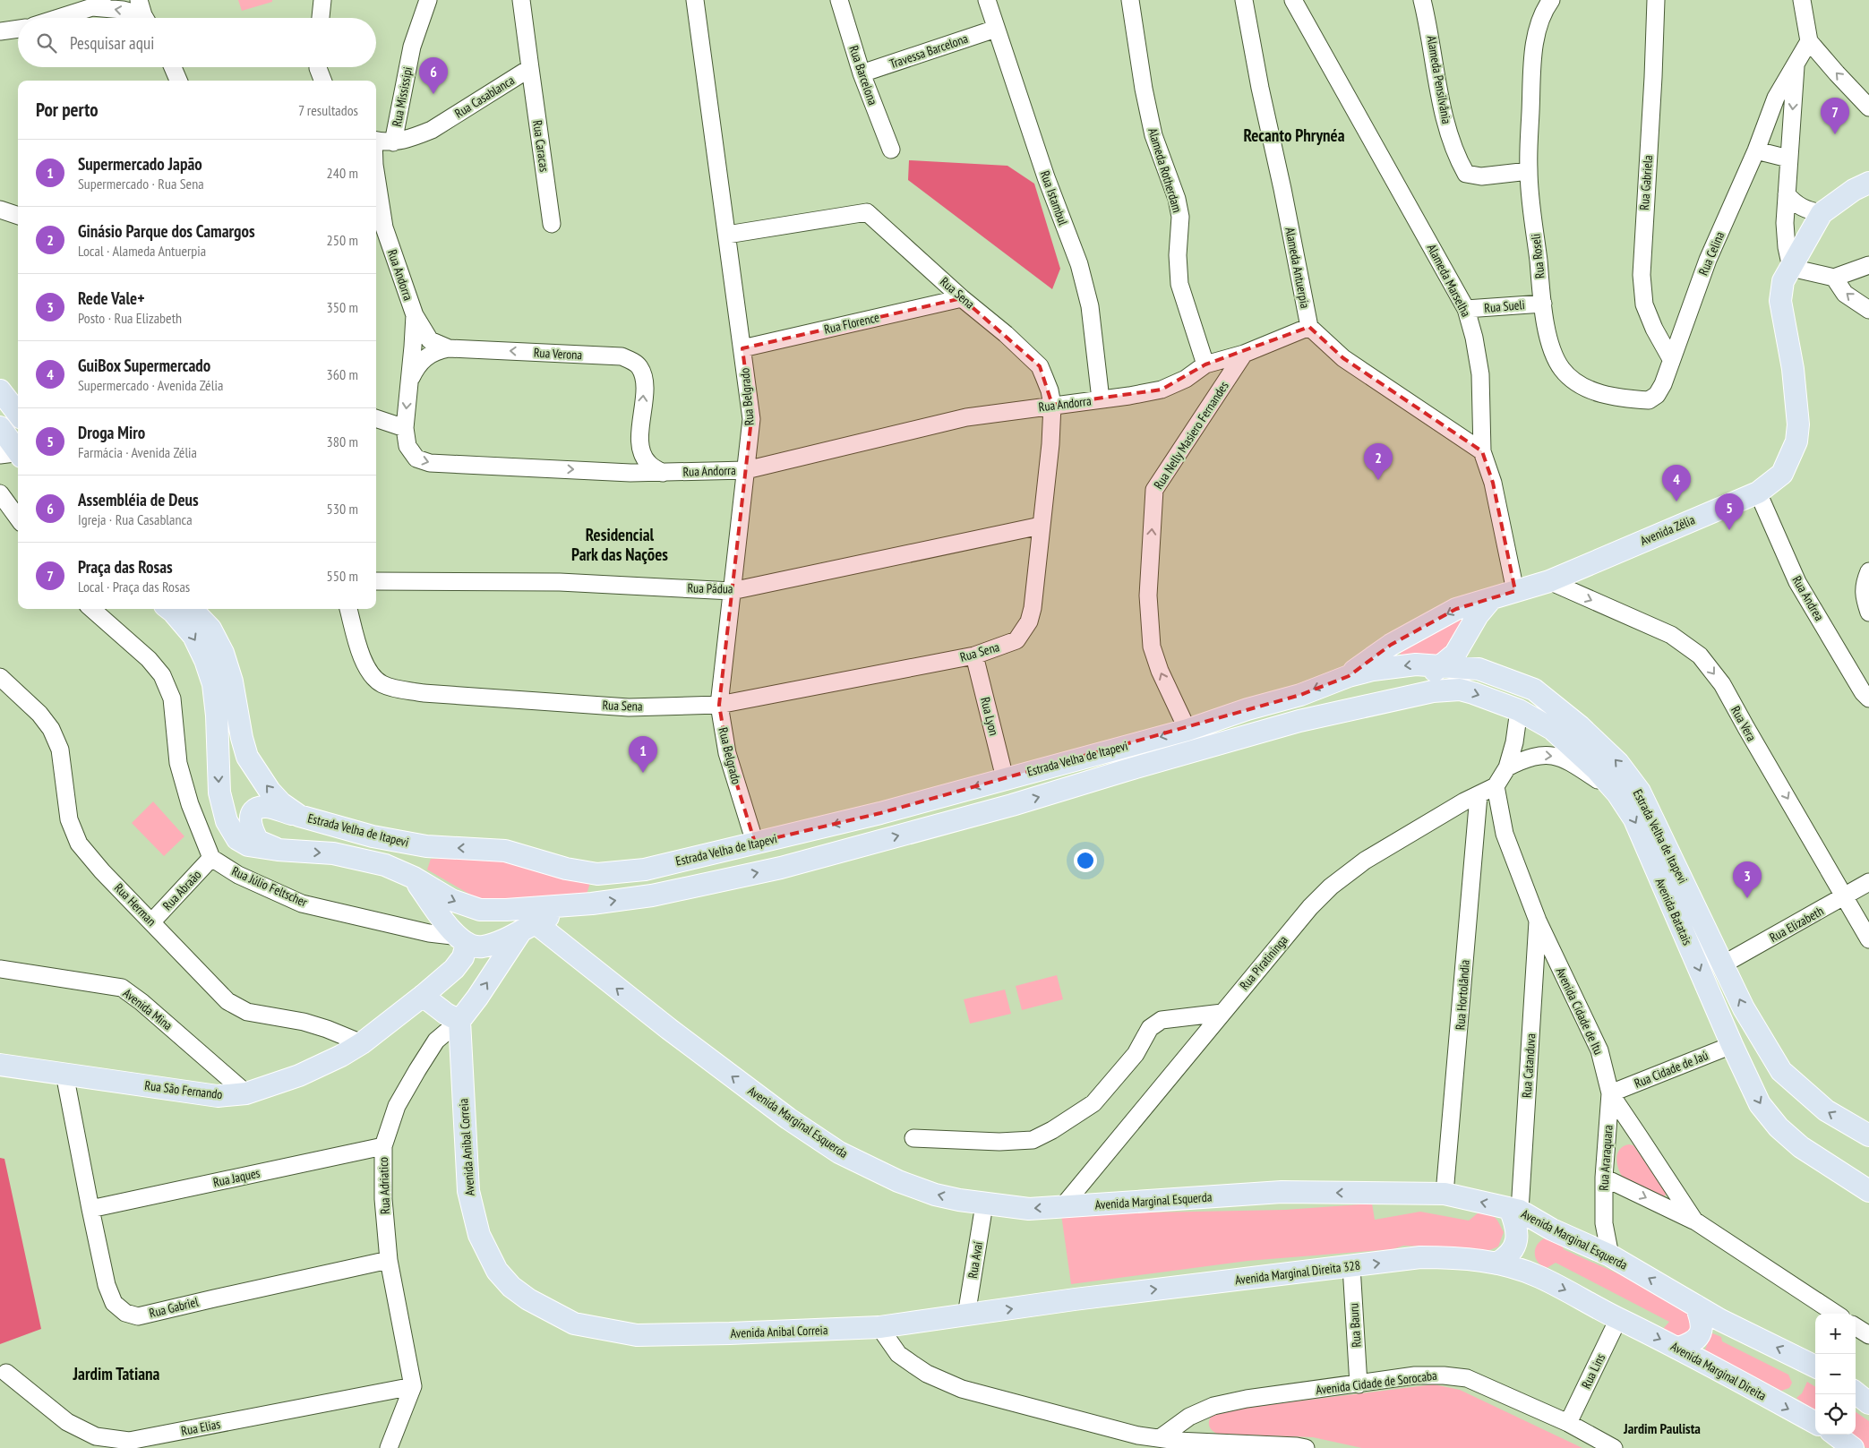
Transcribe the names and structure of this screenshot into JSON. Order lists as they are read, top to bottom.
{
  "streets": {
    "main road": [
      "Avenida Zélia",
      "Estrada Velha de Itapevi",
      "Avenida Batatais",
      "Rua São Fernando",
      "Avenida Marginal Esquerda",
      "Avenida Anibal Correia",
      "Rua Adriatico",
      "Avenida Marginal Direita 328",
      "Avenida Marginal Direita"
    ],
    "street": [
      "Travessa Barcelona",
      "Rua Barcelona",
      "Alameda Pensilvânia",
      "Rua Mississipi",
      "Rua Casablanca",
      "Rua Caracas",
      "Alameda Rotherdam",
      "Rua Gabriela",
      "Rua Istambul",
      "Rua Celina",
      "Rua Roseli",
      "Alameda Antuerpia",
      "Rua Andorra",
      "Alameda Marselha",
      "Rua Sena",
      "Rua Sueli",
      "Rua Florence",
      "Rua Verona",
      "Rua Belgrado",
      "Rua Nelly Masiero Fernandes",
      "Rua Pádua",
      "Rua Andrea",
      "Rua Lyon",
      "Rua Vera",
      "Rua Júlio Feltscher",
      "Rua Abraão",
      "Rua Herman",
      "Rua Elizabeth",
      "Rua Piratininga",
      "Rua Hortolândia",
      "Avenida Mina",
      "Avenida Cidade de Itu",
      "Rua Catanduva",
      "Rua Cidade de Jaú",
      "Rua Araraquara",
      "Rua Jaques",
      "Rua Avaí",
      "Rua Gabriel",
      "Rua Bauru",
      "Rua Lins",
      "Avenida Cidade de Sorocaba",
      "Rua Elias"
    ]
  },
  "crossings": [
    ["Travessa Barcelona", "Rua Barcelona"],
    ["Travessa Barcelona", "Rua Istambul"],
    ["Alameda Pensilvânia", "Rua Roseli"],
    ["Rua Mississipi", "Rua Casablanca"],
    ["Rua Casablanca", "Rua Caracas"],
    ["Alameda Rotherdam", "Rua Andorra"],
    ["Rua Gabriela", "Rua Celina"],
    ["Rua Gabriela", "Rua Roseli"],
    ["Rua Istambul", "Rua Andorra"],
    ["Rua Celina", "Rua Roseli"],
    ["Rua Roseli", "Rua Sueli"],
    ["Alameda Antuerpia", "Rua Andorra"],
    ["Rua Andorra", "Rua Sena"],
    ["Rua Andorra", "Rua Verona"],
    ["Rua Andorra", "Rua Belgrado"],
    ["Rua Andorra", "Rua Nelly Masiero Fernandes"],
    ["Alameda Marselha", "Rua Sueli"],
    ["Alameda Marselha", "Avenida Zélia"],
    ["Rua Sena", "Rua Florence"],
    ["Rua Sena", "Rua Belgrado"],
    ["Rua Sena", "Rua Pádua"],
    ["Rua Sena", "Rua Lyon"],
    ["Rua Florence", "Rua Belgrado"],
    ["Rua Belgrado", "Rua Pádua"],
    ["Rua Belgrado", "Estrada Velha de Itapevi"],
    ["Rua Nelly Masiero Fernandes", "Estrada Velha de Itapevi"],
    ["Avenida Zélia", "Rua Andrea"],
    ["Avenida Zélia", "Rua Vera"],
    ["Avenida Zélia", "Estrada Velha de Itapevi"],
    ["Rua Lyon", "Estrada Velha de Itapevi"],
    ["Rua Vera", "Rua Elizabeth"],
    ["Estrada Velha de Itapevi", "Avenida Batatais"],
    ["Estrada Velha de Itapevi", "Rua Elizabeth"],
    ["Rua Júlio Feltscher", "Rua Abraão"],
    ["Rua Júlio Feltscher", "Rua São Fernando"],
    ["Rua Abraão", "Rua Herman"],
    ["Rua Herman", "Rua São Fernando"],
    ["Avenida Batatais", "Rua Cidade de Jaú"],
    ["Rua Piratininga", "Rua Hortolândia"],
    ["Rua Piratininga", "Avenida Cidade de Itu"],
    ["Rua Piratininga", "Avenida Marginal Esquerda"],
    ["Rua Hortolândia", "Avenida Marginal Esquerda"],
    ["Avenida Mina", "Rua São Fernando"],
    ["Avenida Cidade de Itu", "Rua Catanduva"],
    ["Avenida Cidade de Itu", "Rua Cidade de Jaú"],
    ["Avenida Cidade de Itu", "Rua Araraquara"],
    ["Rua Catanduva", "Avenida Marginal Esquerda"],
    ["Rua Cidade de Jaú", "Rua Araraquara"],
    ["Rua São Fernando", "Rua Gabriel"],
    ["Avenida Marginal Esquerda", "Rua Araraquara"],
    ["Avenida Marginal Esquerda", "Rua Adriatico"],
    ["Avenida Marginal Esquerda", "Rua Avaí"],
    ["Avenida Anibal Correia", "Rua Adriatico"],
    ["Rua Jaques", "Rua Adriatico"],
    ["Rua Jaques", "Rua Gabriel"],
    ["Rua Adriatico", "Rua Gabriel"],
    ["Rua Adriatico", "Rua Elias"],
    ["Rua Avaí", "Avenida Marginal Direita 328"],
    ["Avenida Marginal Direita 328", "Rua Bauru"],
    ["Avenida Marginal Direita 328", "Rua Lins"],
    ["Avenida Marginal Direita 328", "Avenida Marginal Direita"],
    ["Rua Bauru", "Avenida Cidade de Sorocaba"],
    ["Rua Lins", "Avenida Marginal Direita"],
    ["Rua Lins", "Avenida Cidade de Sorocaba"]
  ],
  "one_way": [
    "Rua Nelly Masiero Fernandes",
    "Rua Vera",
    "Avenida Batatais",
    "Avenida Marginal Esquerda",
    "Avenida Marginal Direita 328",
    "Avenida Marginal Direita"
  ],
  "districts": [
    "Recanto Phrynéa",
    "Residencial Park das Nações",
    "Jardim Tatiana",
    "Jardim Paulista"
  ],
  "page": {
    "search": "Pesquisar aqui",
    "pins": [
      "6",
      "7",
      "2",
      "4",
      "5",
      "1",
      "3"
    ],
    "heading": ["Por perto", "7 resultados"],
    "list": [
      {
        "mark": "1",
        "name": "Supermercado Japão",
        "note": "Supermercado · Rua Sena",
        "value": "240 m"
      },
      {
        "mark": "2",
        "name": "Ginásio Parque dos Camargos",
        "note": "Local · Alameda Antuerpia",
        "value": "250 m"
      },
      {
        "mark": "3",
        "name": "Rede Vale+",
        "note": "Posto · Rua Elizabeth",
        "value": "350 m"
      },
      {
        "mark": "4",
        "name": "GuiBox Supermercado",
        "note": "Supermercado · Avenida Zélia",
        "value": "360 m"
      },
      {
        "mark": "5",
        "name": "Droga Miro",
        "note": "Farmácia · Avenida Zélia",
        "value": "380 m"
      },
      {
        "mark": "6",
        "name": "Assembléia de Deus",
        "note": "Igreja · Rua Casablanca",
        "value": "530 m"
      },
      {
        "mark": "7",
        "name": "Praça das Rosas",
        "note": "Local · Praça das Rosas",
        "value": "550 m"
      }
    ],
    "map_buttons": ["+", "−"]
  }
}
